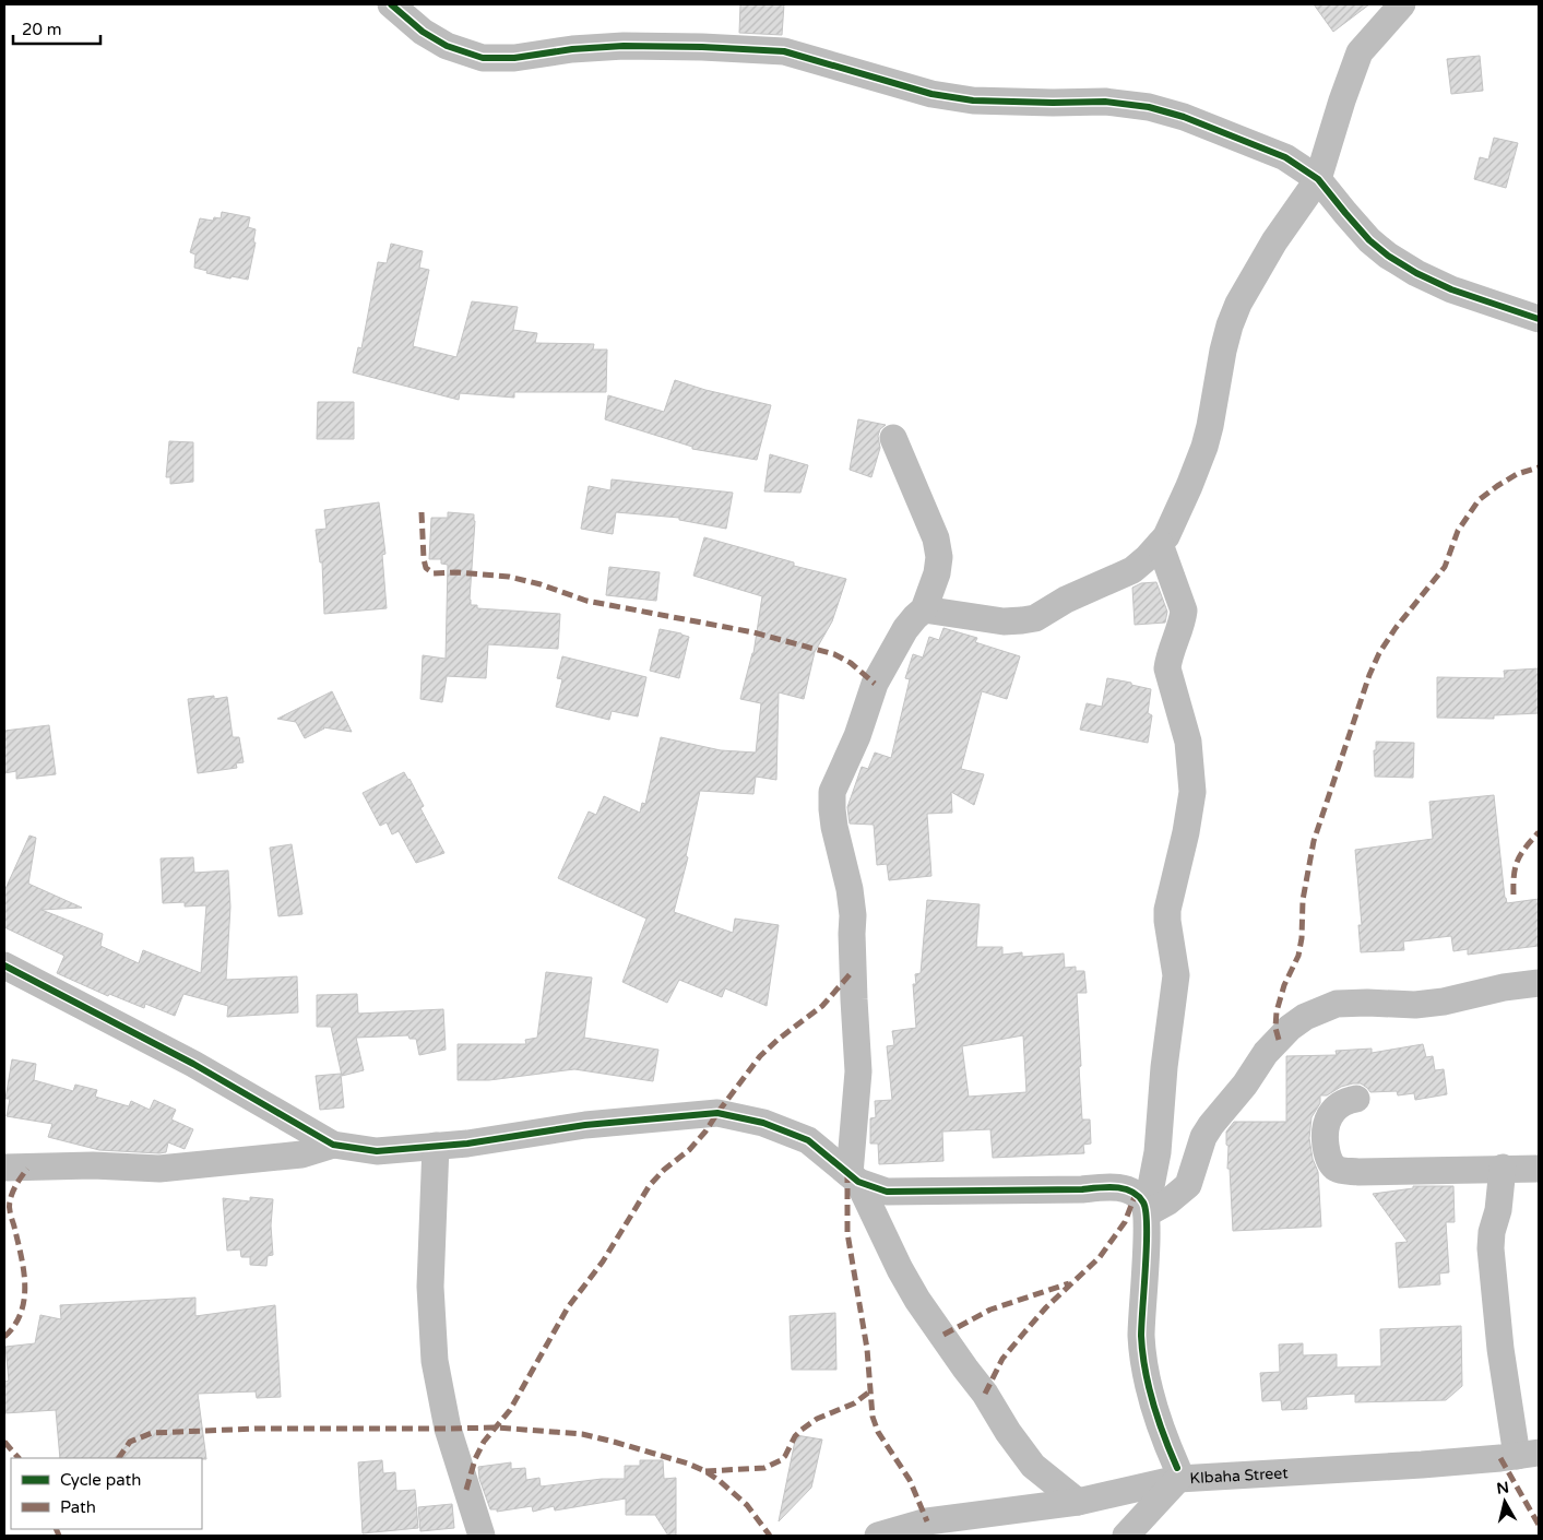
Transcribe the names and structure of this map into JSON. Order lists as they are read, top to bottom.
{
  "streets": {
    "street": ["KIbaha Street"]
  },
  "legend": ["Cycle path", "Path"],
  "scale_bar": "20 m",
  "north": "top"
}
